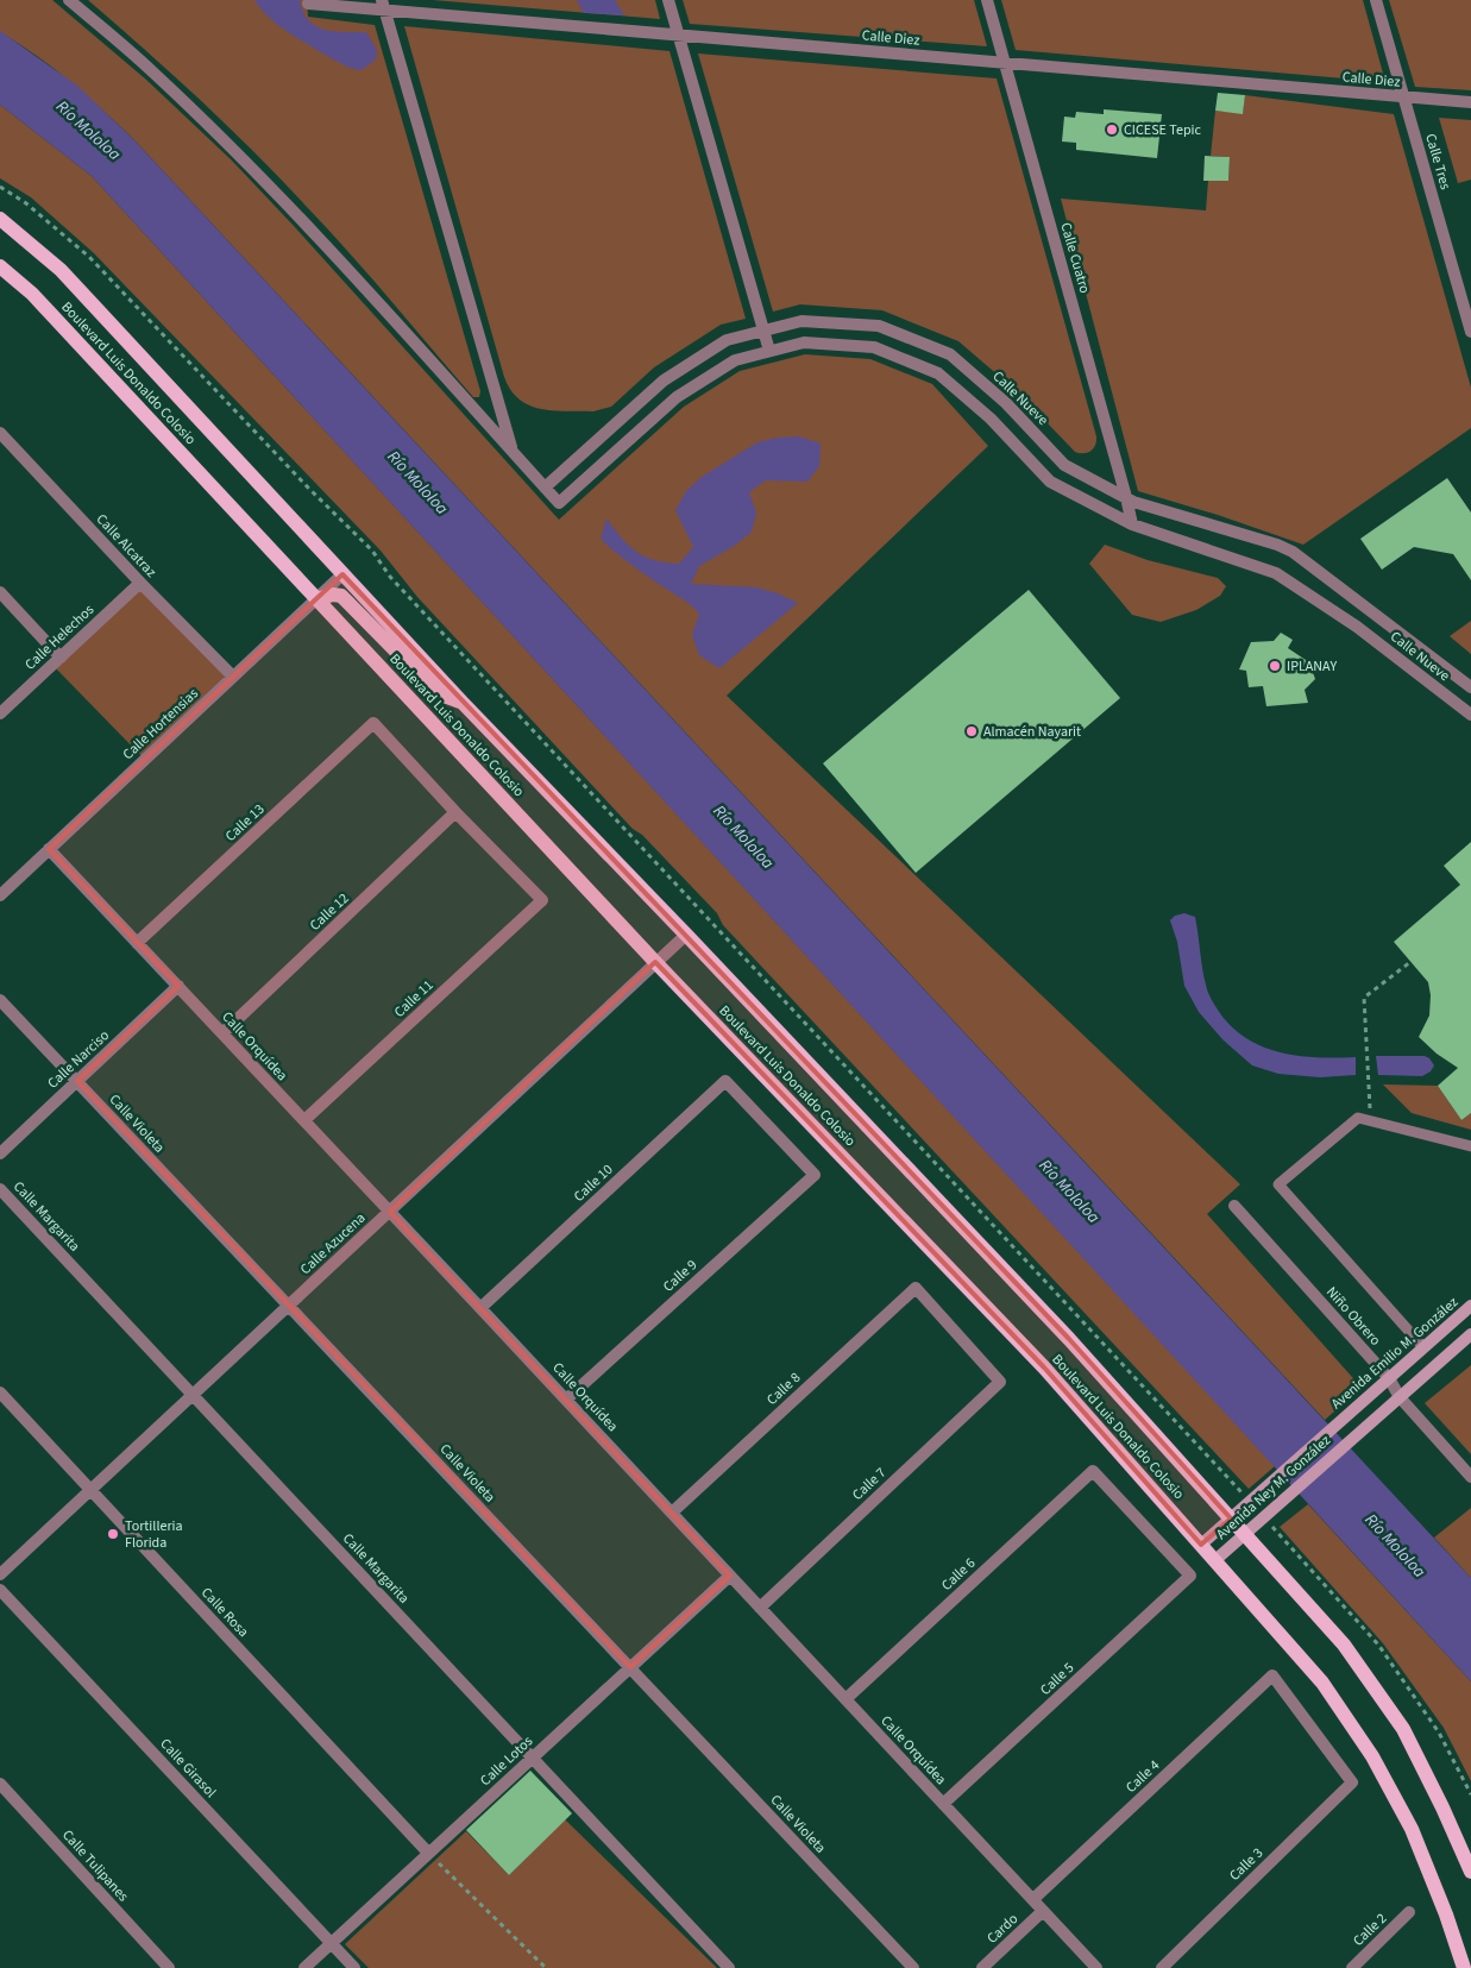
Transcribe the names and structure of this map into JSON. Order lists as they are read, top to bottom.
{
  "streets": {
    "main road": ["Boulevard Luis Donaldo Colosio", "Avenida Emilio M. González", "Avenida Ney M. González"],
    "street": [
      "Calle Diez",
      "Calle Tres",
      "Calle Cuatro",
      "Calle Nueve",
      "Calle Alcatraz",
      "Calle Helechos",
      "Calle Hortensias",
      "Calle 13",
      "Calle 12",
      "Calle 11",
      "Calle Orquídea",
      "Calle Narciso",
      "Calle Violeta",
      "Calle 10",
      "Calle Margarita",
      "Calle Azucena",
      "Calle 9",
      "Niño Obrero",
      "Calle 8",
      "Calle 7",
      "Calle 6",
      "Calle Rosa",
      "Calle 5",
      "Calle Lotos",
      "Calle Girasol",
      "Calle 4",
      "Calle 3",
      "Calle Tulipanes",
      "Cardo",
      "Calle 2"
    ]
  },
  "crossings": [
    ["Calle Diez", "Calle Tres"],
    ["Calle Diez", "Calle Cuatro"],
    ["Calle Cuatro", "Calle Nueve"],
    ["Boulevard Luis Donaldo Colosio", "Calle Hortensias"],
    ["Boulevard Luis Donaldo Colosio", "Calle Azucena"],
    ["Boulevard Luis Donaldo Colosio", "Avenida Ney M. González"],
    ["Calle Alcatraz", "Calle Helechos"],
    ["Calle Alcatraz", "Calle Hortensias"],
    ["Calle Hortensias", "Calle Orquídea"],
    ["Calle 13", "Calle 12"],
    ["Calle 13", "Calle 11"],
    ["Calle 13", "Calle Orquídea"],
    ["Calle 12", "Calle 11"],
    ["Calle 12", "Calle Orquídea"],
    ["Calle 11", "Calle Orquídea"],
    ["Calle Orquídea", "Calle Narciso"],
    ["Calle Orquídea", "Calle 10"],
    ["Calle Orquídea", "Calle Azucena"],
    ["Calle Orquídea", "Calle 9"],
    ["Calle Orquídea", "Calle 8"],
    ["Calle Orquídea", "Calle 7"],
    ["Calle Orquídea", "Calle 6"],
    ["Calle Orquídea", "Calle 5"],
    ["Calle Orquídea", "Calle Lotos"],
    ["Calle Orquídea", "Calle 4"],
    ["Calle Orquídea", "Cardo"],
    ["Calle Narciso", "Calle Violeta"],
    ["Calle Violeta", "Calle Azucena"],
    ["Calle Violeta", "Calle Lotos"],
    ["Calle 10", "Calle 9"],
    ["Calle Margarita", "Calle Azucena"],
    ["Calle Margarita", "Calle Lotos"],
    ["Calle Azucena", "Calle Rosa"],
    ["Niño Obrero", "Avenida Emilio M. González"],
    ["Niño Obrero", "Avenida Ney M. González"],
    ["Avenida Emilio M. González", "Avenida Ney M. González"],
    ["Calle 8", "Calle 7"],
    ["Calle 6", "Calle 5"],
    ["Calle Rosa", "Calle Lotos"],
    ["Calle Lotos", "Calle Girasol"],
    ["Calle 4", "Calle 3"]
  ],
  "water": ["Río Mololoa"],
  "places": [
    "CICESE Tepic",
    "IPLANAY",
    "Almacén Nayarit",
    "Tortilleria Florida"
  ]
}
